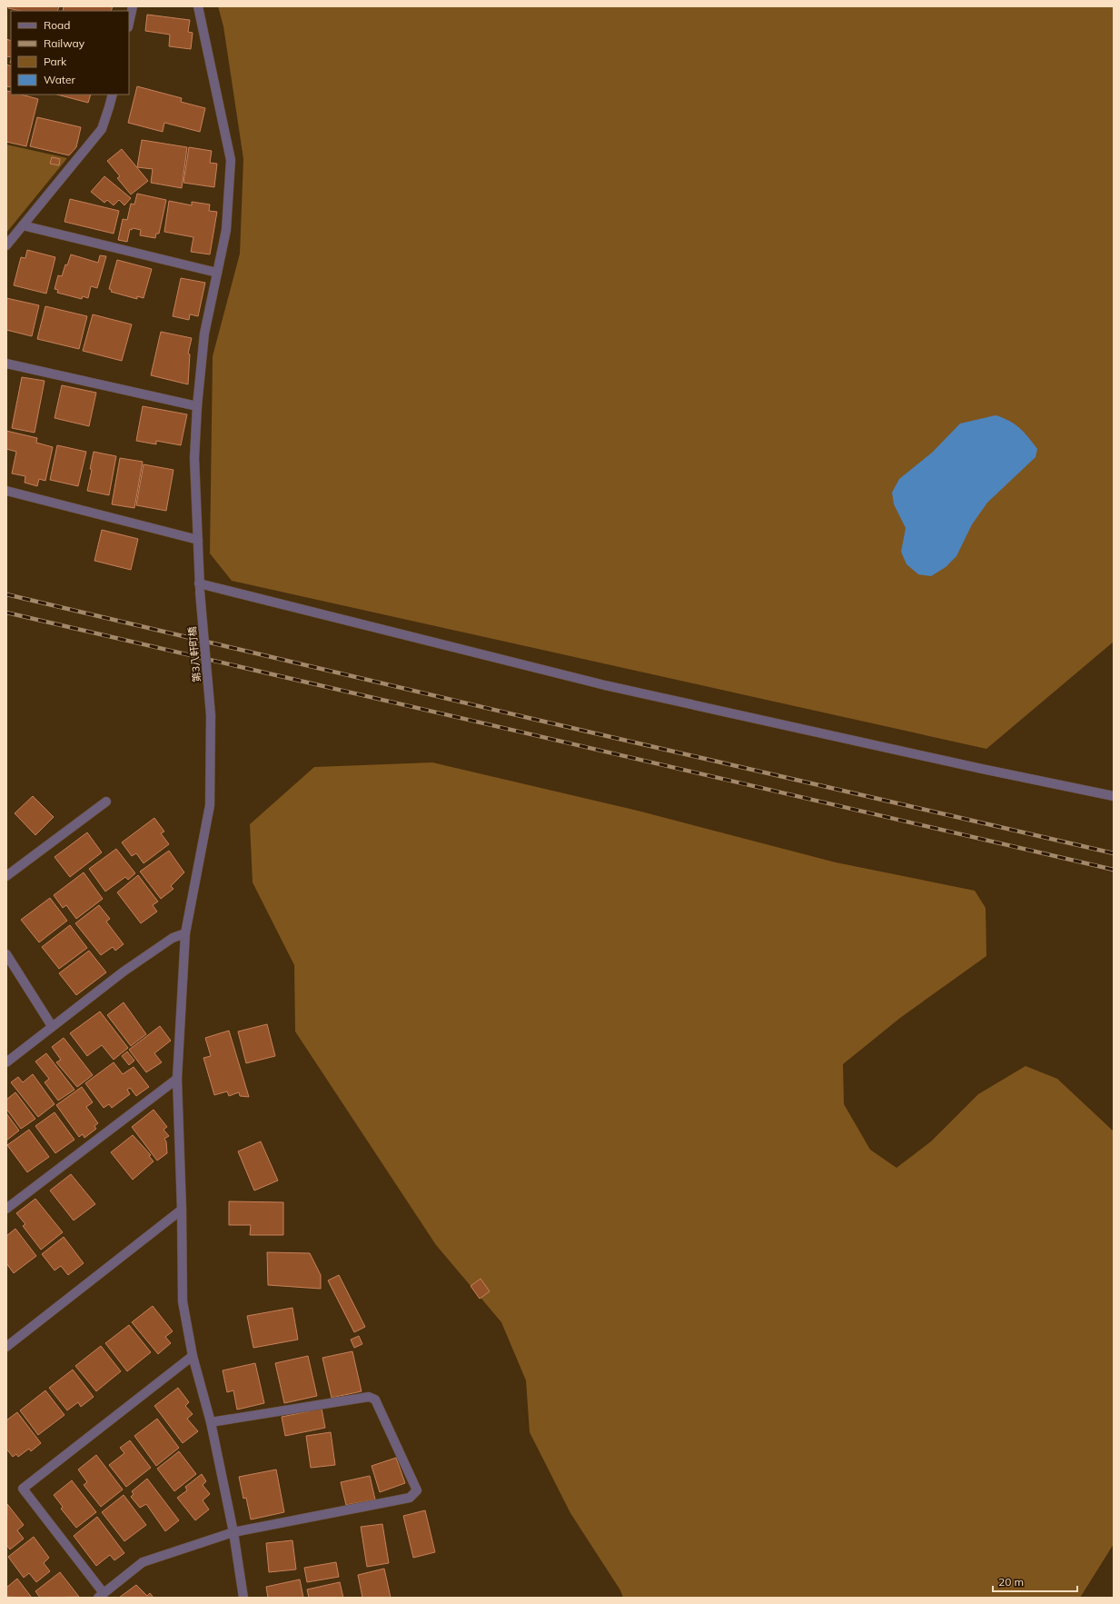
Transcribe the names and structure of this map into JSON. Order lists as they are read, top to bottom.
{
  "streets": {
    "street": ["第3八軒町橋"]
  },
  "legend": [
    "Road",
    "Railway",
    "Park",
    "Water"
  ],
  "scale_bar": "20 m"
}
